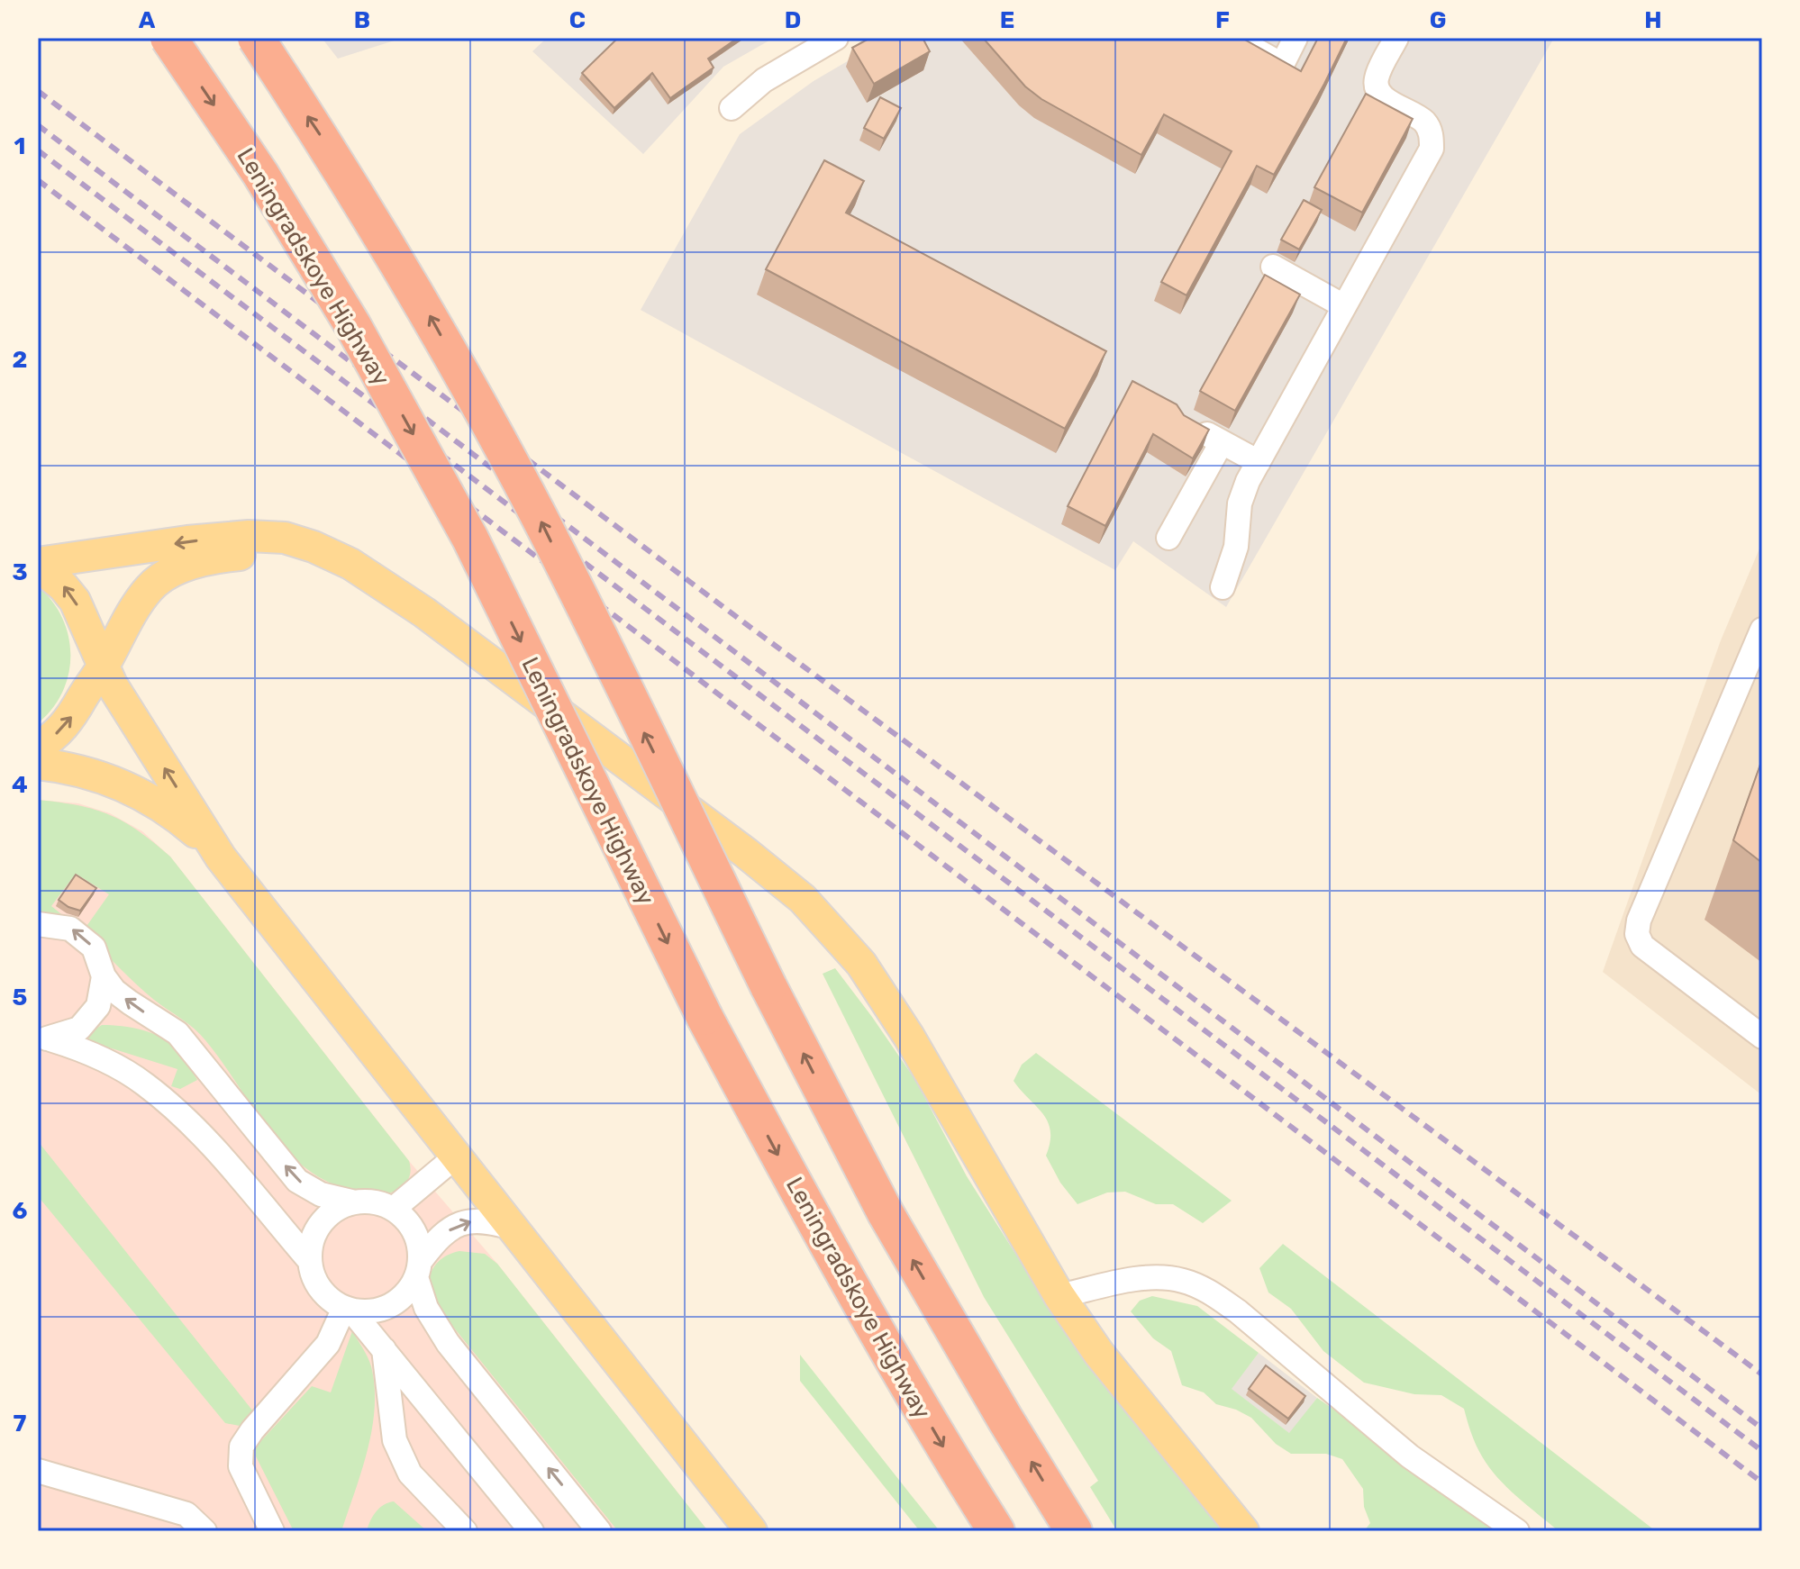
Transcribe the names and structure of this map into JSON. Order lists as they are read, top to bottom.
{
  "streets": {
    "highway": ["Leningradskoye Highway"]
  },
  "grid": {
    "columns": [
      "A",
      "B",
      "C",
      "D",
      "E",
      "F",
      "G",
      "H"
    ],
    "rows": [
      "1",
      "2",
      "3",
      "4",
      "5",
      "6",
      "7"
    ]
  }
}
